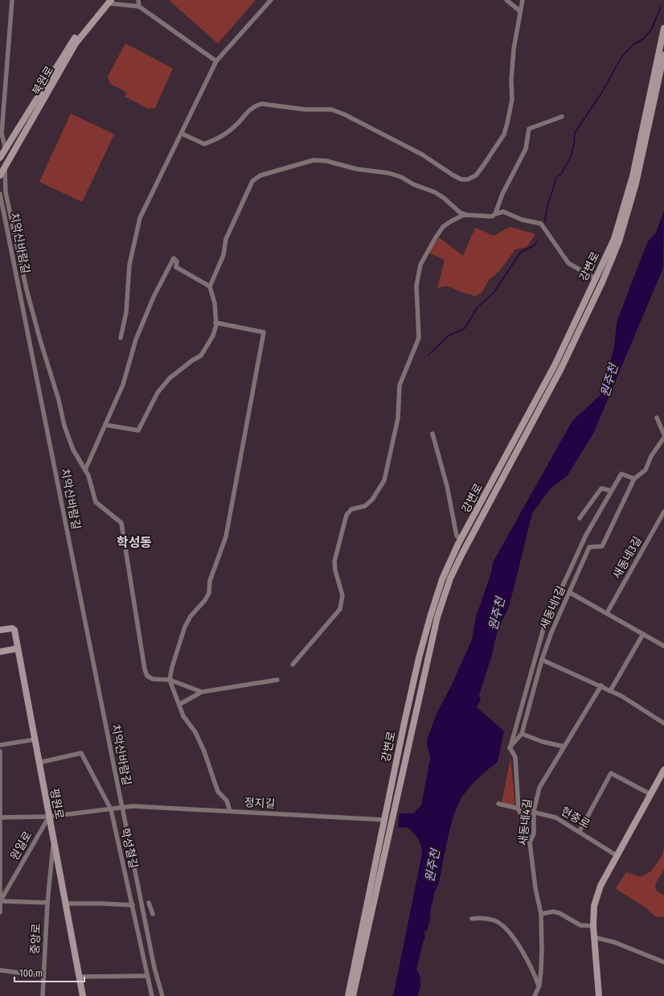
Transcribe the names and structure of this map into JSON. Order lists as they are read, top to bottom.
{
  "streets": {
    "street": [
      "북원로",
      "치악산바람길",
      "강변로",
      "새동네3길",
      "새동네1길",
      "정지길",
      "평원로",
      "현충로",
      "새동네4길",
      "원일로",
      "학성철길",
      "중앙로"
    ]
  },
  "crossings": [
    ["치악산바람길", "정지길"],
    ["강변로", "정지길"],
    ["정지길", "평원로"],
    ["정지길", "원일로"],
    ["정지길", "학성철길"],
    ["평원로", "원일로"],
    ["평원로", "학성철길"],
    ["평원로", "중앙로"],
    ["현충로", "새동네4길"]
  ],
  "districts": ["학성동"],
  "water": ["원주천"],
  "scale_bar": "100 m"
}
